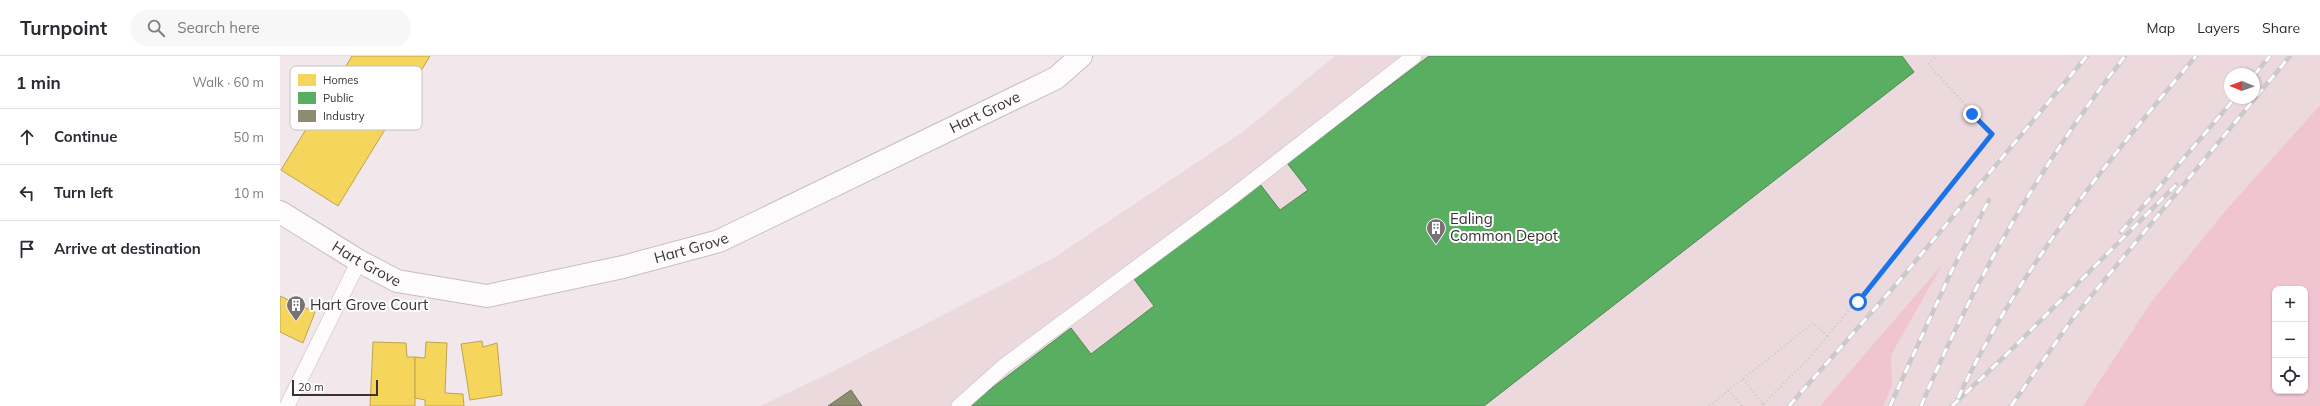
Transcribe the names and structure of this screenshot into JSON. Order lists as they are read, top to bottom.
{
  "streets": {
    "street": ["Hart Grove"]
  },
  "places": {
    "building": ["Ealing Common Depot", "Hart Grove Court"]
  },
  "legend": ["Homes", "Public", "Industry"],
  "scale_bar": "20 m",
  "north": "left",
  "page": {
    "header": "Turnpoint",
    "search": "Search here",
    "nav": ["Map", "Layers", "Share"],
    "heading": ["1 min", "Walk · 60 m"],
    "list": [
      ["Continue", "50 m"],
      ["Turn left", "10 m"],
      "Arrive at destination"
    ],
    "map_buttons": ["+", "−"],
    "scale": "20 m"
  }
}
